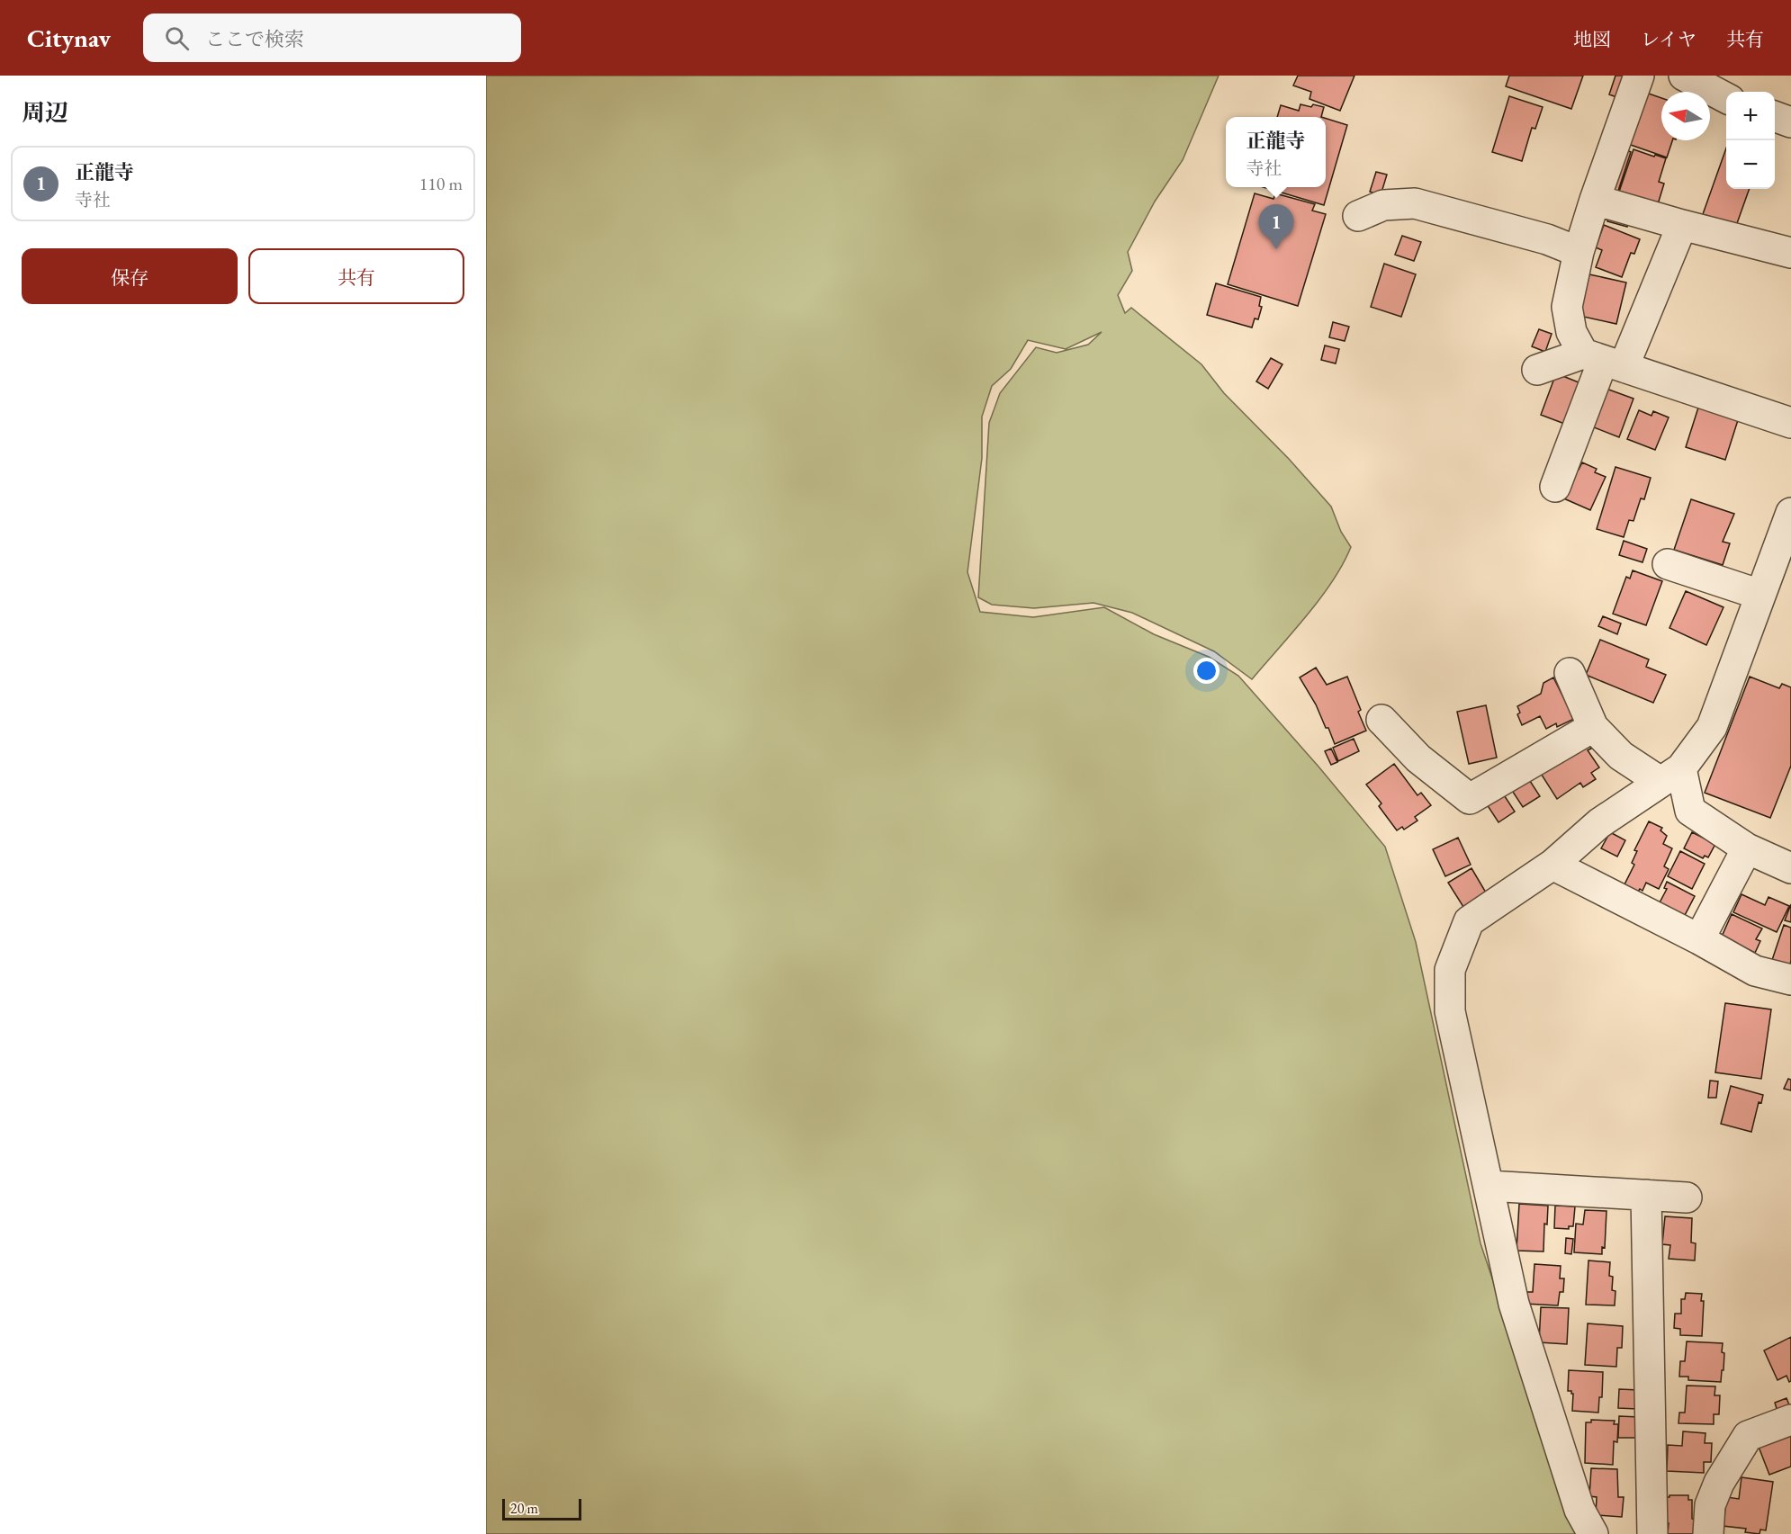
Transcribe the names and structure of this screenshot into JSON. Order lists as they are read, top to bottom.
{
  "scale_bar": "20 m",
  "north": "left",
  "page": {
    "header": "Citynav",
    "search": "ここで検索",
    "nav": ["地図", "レイヤ", "共有"],
    "heading": "周辺",
    "map_buttons": ["+", "−"],
    "popup": ["正龍寺", "寺社"],
    "list": [
      {
        "mark": "1",
        "name": "正龍寺",
        "note": "寺社",
        "value": "110 m"
      }
    ],
    "pins": "1",
    "buttons": ["保存", "共有"],
    "scale": "20 m"
  }
}
